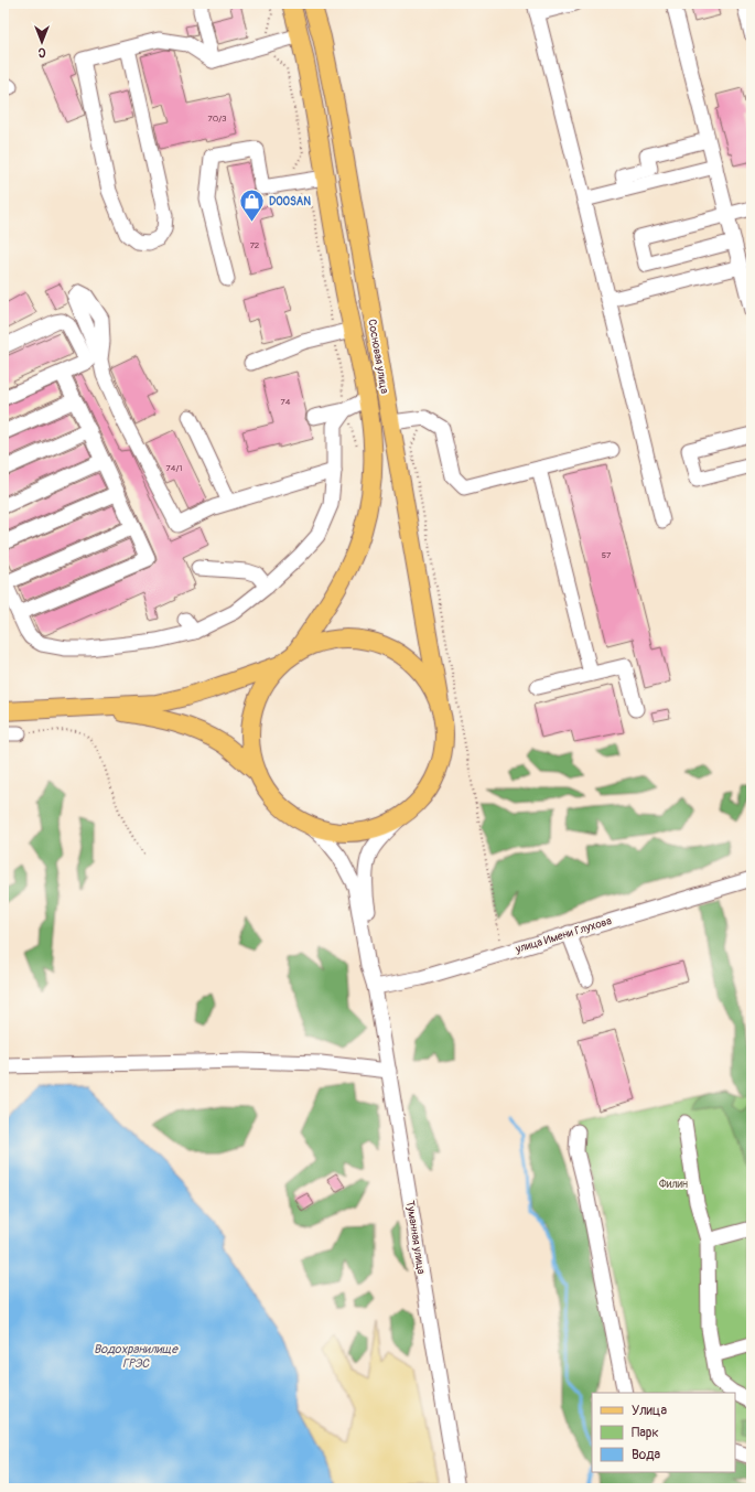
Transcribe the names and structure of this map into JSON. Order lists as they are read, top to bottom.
{
  "streets": {
    "main road": ["Сосновая улица"],
    "street": ["улица Имени Глухова", "Туманная улица"]
  },
  "crossings": [
    ["улица Имени Глухова", "Туманная улица"]
  ],
  "water": ["Водохранилище ГРЭС"],
  "parks": ["Филин"],
  "places": {
    "shop": ["DOOSAN"]
  },
  "house_numbers": [
    "70/3",
    "72",
    "74",
    "74/1",
    "57"
  ],
  "legend": ["Улица", "Парк", "Вода"],
  "north": "bottom"
}
